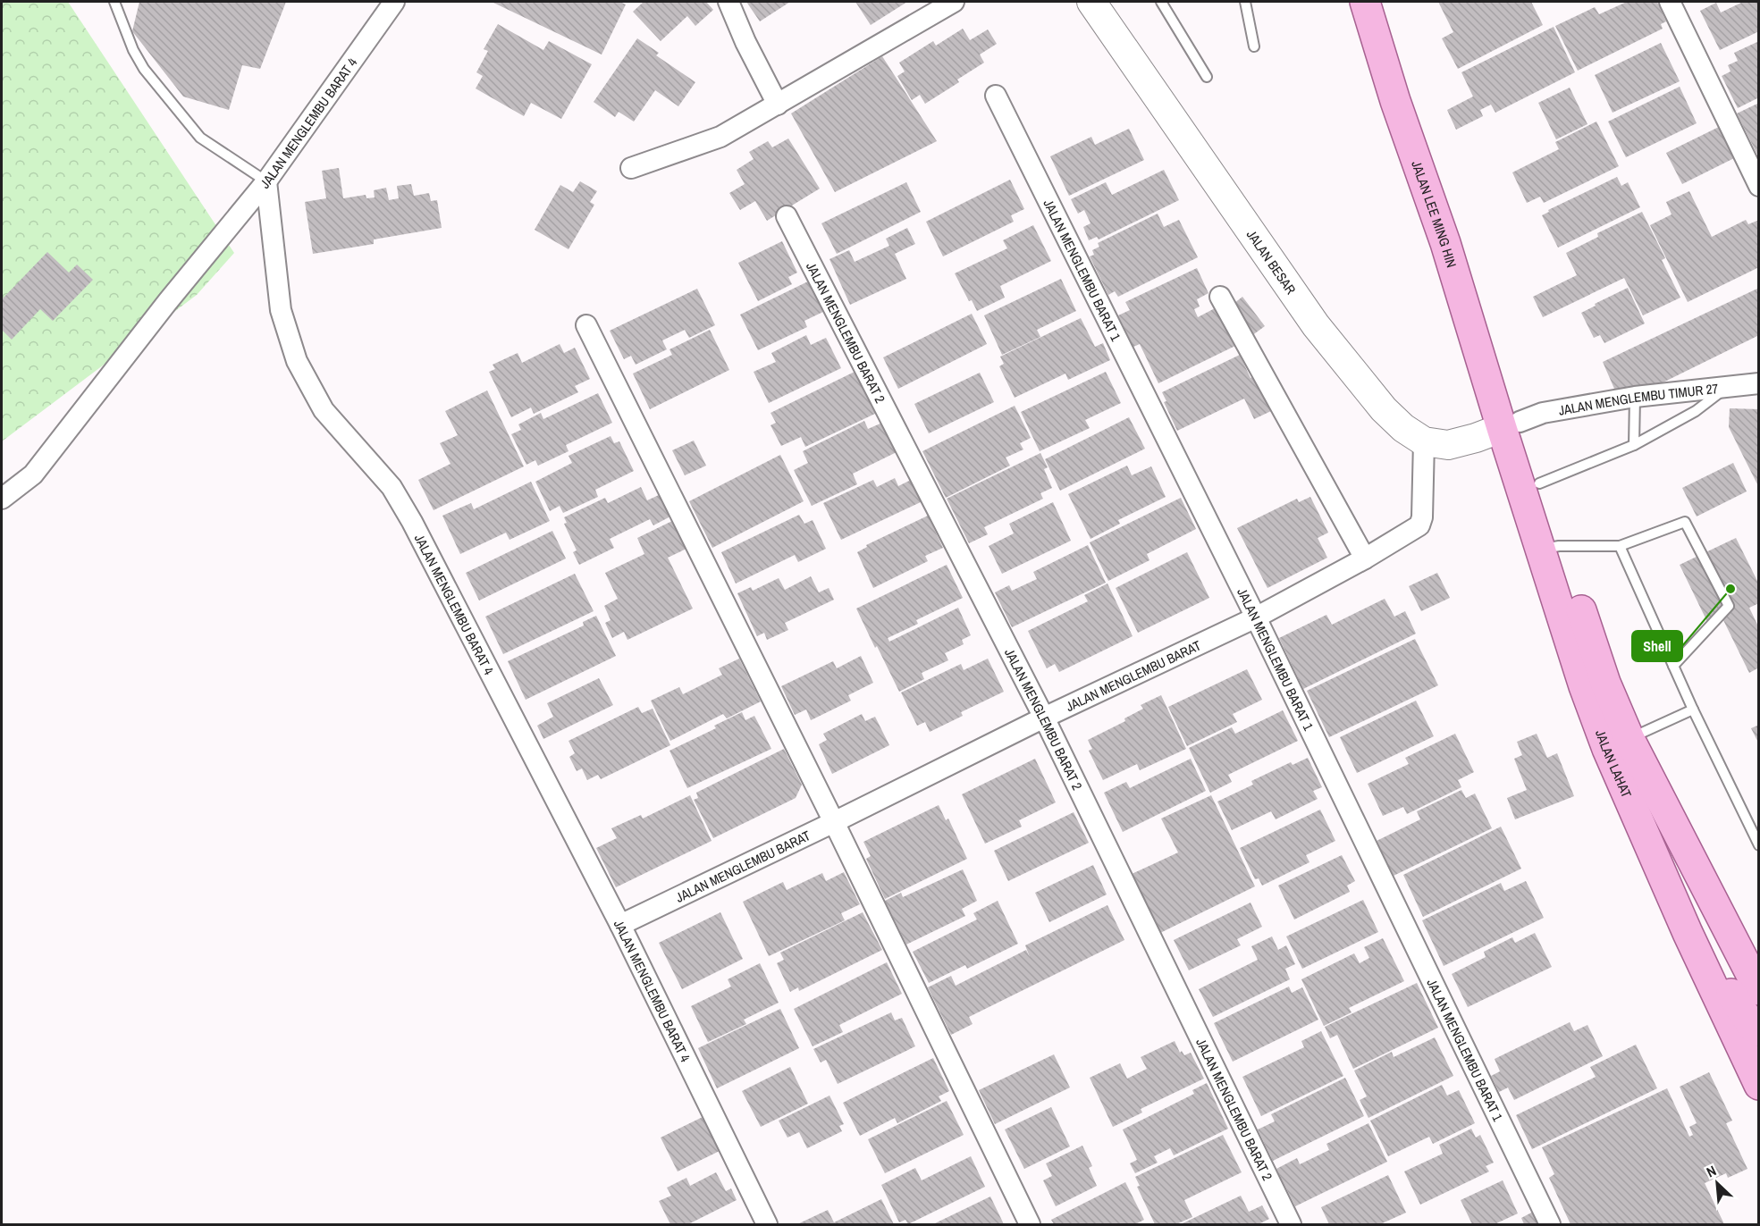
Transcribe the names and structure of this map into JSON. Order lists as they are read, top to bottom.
{
  "streets": {
    "main road": ["JALAN LEE MING HIN", "JALAN BESAR", "JALAN LAHAT"],
    "street": [
      "JALAN MENGLEMBU BARAT 4",
      "JALAN MENGLEMBU BARAT 1",
      "JALAN MENGLEMBU BARAT 2",
      "JALAN MENGLEMBU TIMUR 27",
      "JALAN MENGLEMBU BARAT"
    ]
  },
  "crossings": [
    ["JALAN MENGLEMBU BARAT 4", "JALAN MENGLEMBU BARAT"],
    ["JALAN LEE MING HIN", "JALAN BESAR"],
    ["JALAN LEE MING HIN", "JALAN MENGLEMBU TIMUR 27"],
    ["JALAN LEE MING HIN", "JALAN LAHAT"],
    ["JALAN BESAR", "JALAN MENGLEMBU TIMUR 27"],
    ["JALAN BESAR", "JALAN MENGLEMBU BARAT"],
    ["JALAN BESAR", "JALAN LAHAT"],
    ["JALAN MENGLEMBU BARAT 1", "JALAN MENGLEMBU BARAT"],
    ["JALAN MENGLEMBU BARAT 2", "JALAN MENGLEMBU BARAT"],
    ["JALAN MENGLEMBU TIMUR 27", "JALAN LAHAT"]
  ],
  "places": ["Shell"],
  "north": "top left"
}
